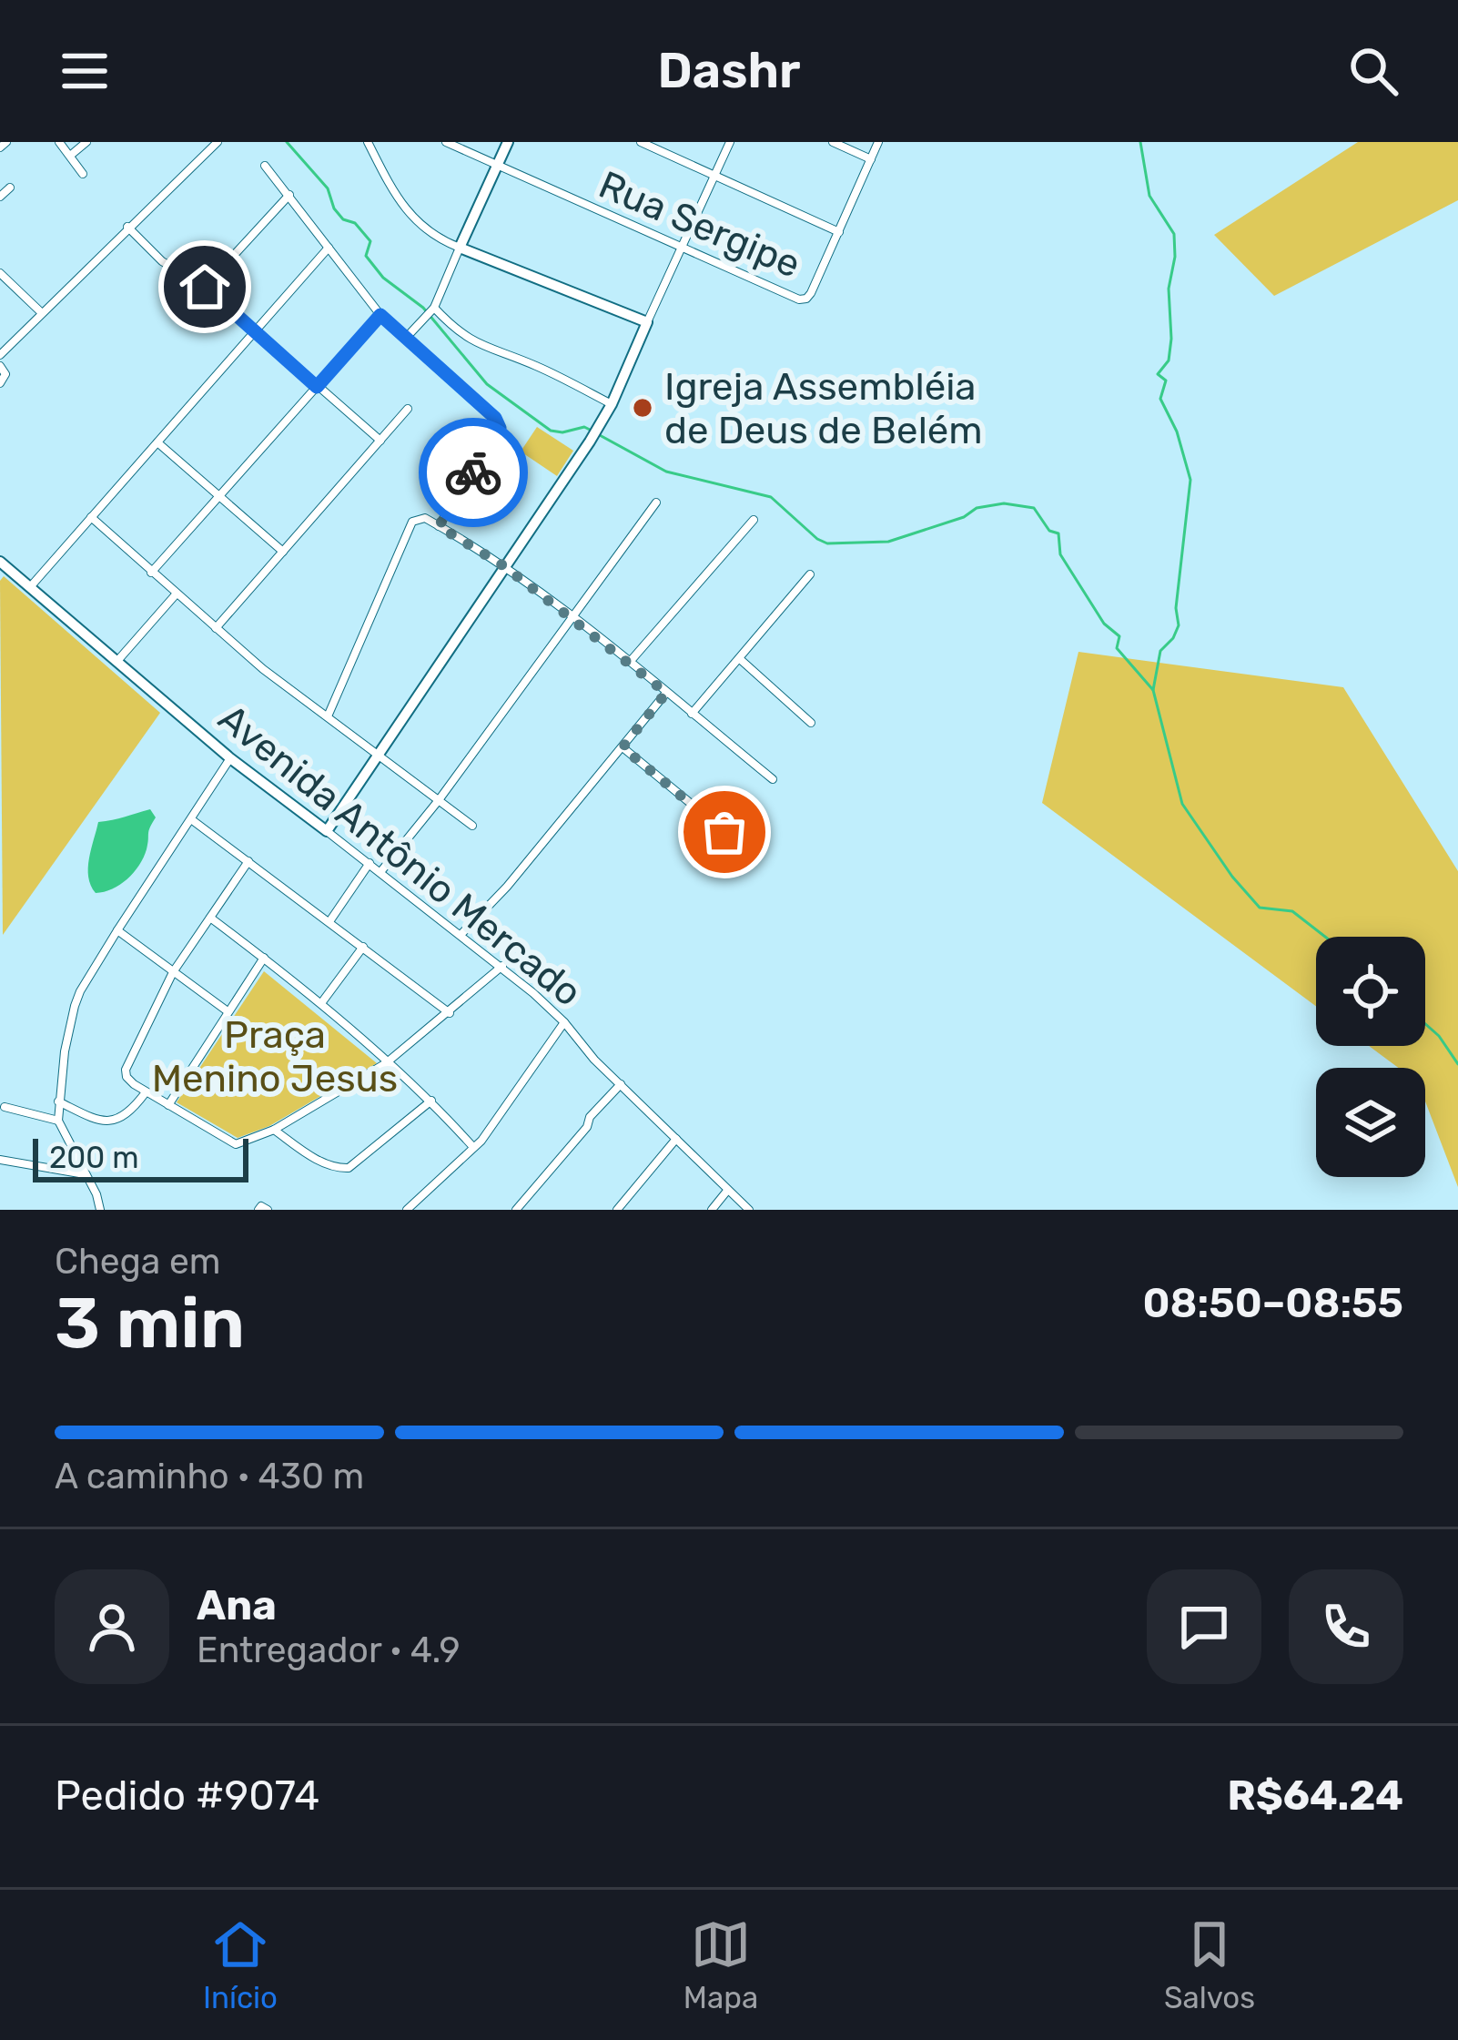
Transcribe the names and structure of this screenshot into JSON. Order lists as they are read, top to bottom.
{
  "streets": {
    "street": ["Rua Sergipe", "Avenida Antônio Mercado"]
  },
  "parks": ["Praça Menino Jesus"],
  "places": ["Igreja Assembléia de Deus de Belém"],
  "scale_bar": "200 m",
  "page": {
    "header": "Dashr",
    "scale": "200 m",
    "heading": ["3 min", "Chega em", "08:50–08:55"],
    "panel": [
      "Ana",
      "Entregador · 4.9",
      "Pedido #9074",
      "R$64.24"
    ],
    "bar": "A caminho · 430 m",
    "tabs": ["Início", "Mapa", "Salvos"]
  }
}
